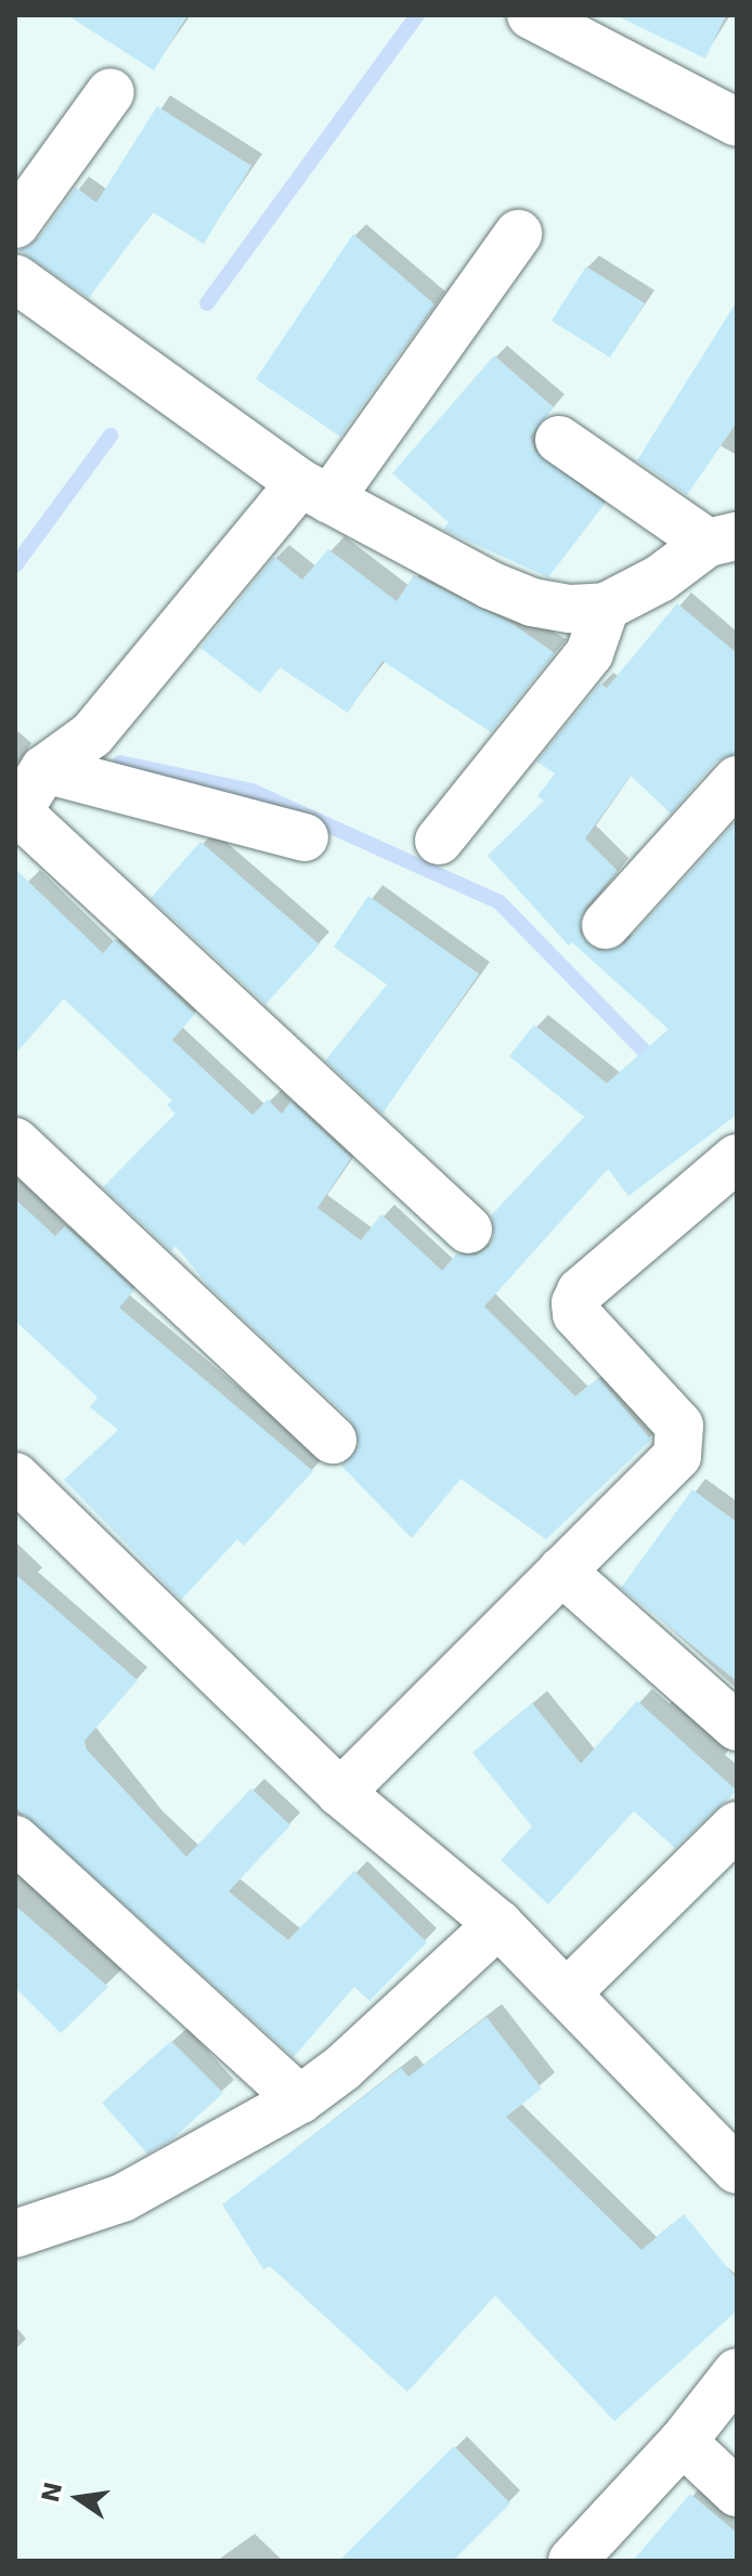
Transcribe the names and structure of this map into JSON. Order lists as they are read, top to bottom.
{
  "north": "left"
}
